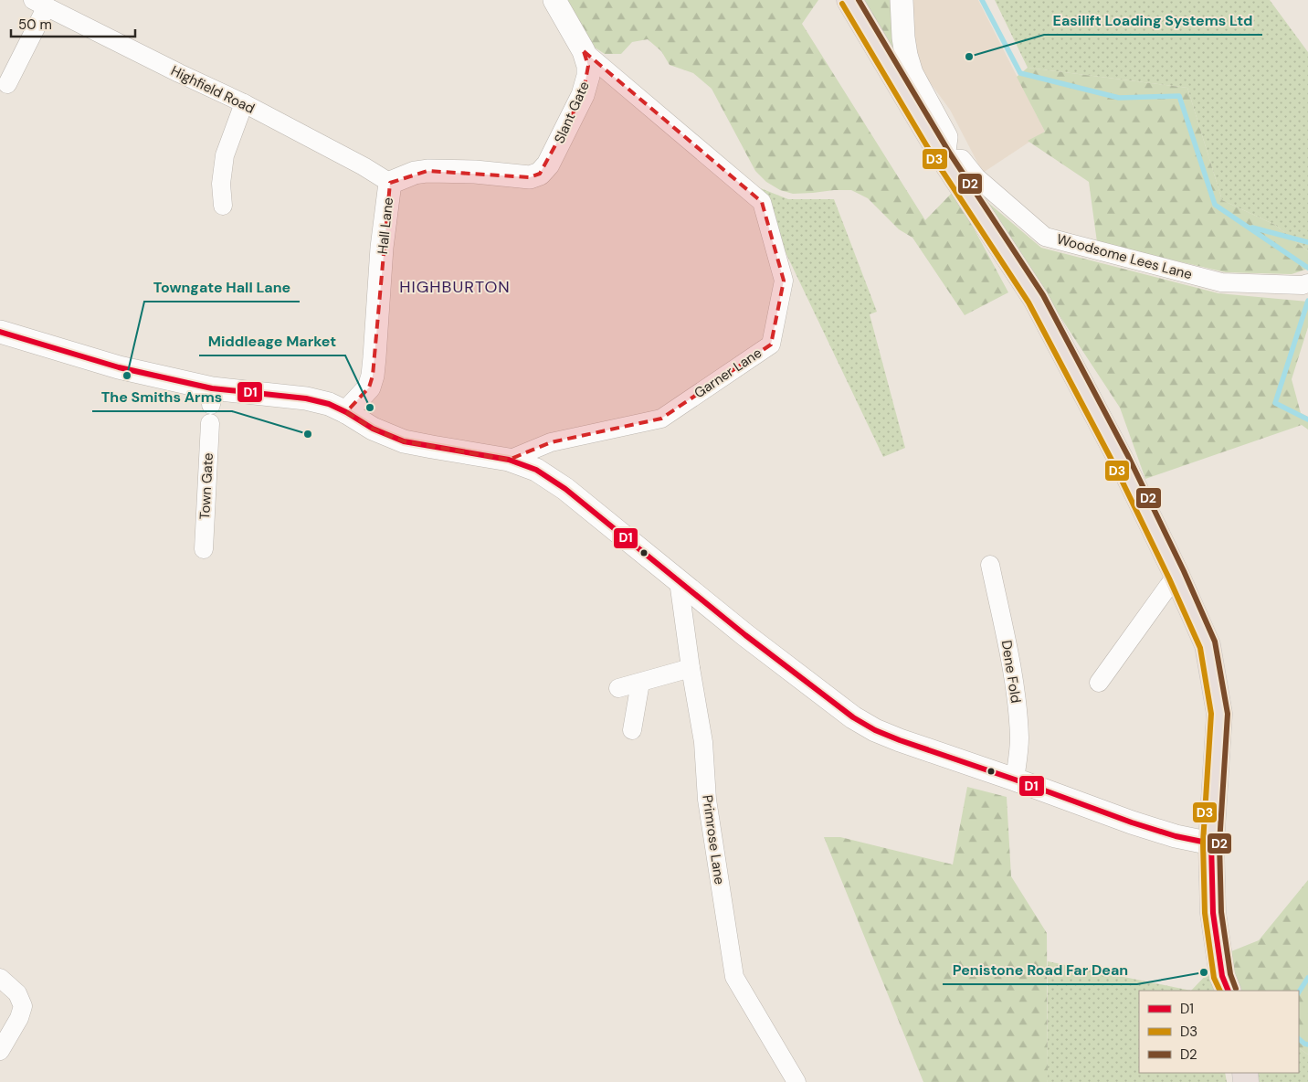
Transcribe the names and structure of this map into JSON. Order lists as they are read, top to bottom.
{
  "streets": {
    "street": [
      "Highfield Road",
      "Slant Gate",
      "Hall Lane",
      "Woodsome Lees Lane",
      "Garner Lane",
      "Town Gate",
      "Dene Fold",
      "Primrose Lane"
    ]
  },
  "crossings": [
    ["Highfield Road", "Hall Lane"],
    ["Slant Gate", "Hall Lane"],
    ["Slant Gate", "Garner Lane"]
  ],
  "districts": ["HIGHBURTON"],
  "places": [
    "Easilift Loading Systems Ltd",
    "Towngate Hall Lane",
    "Middleage Market",
    "The Smiths Arms",
    "Penistone Road Far Dean"
  ],
  "lines": ["transit line D2", "transit line D3", "transit line D1"],
  "legend": ["D1", "D3", "D2"],
  "scale_bar": "50 m"
}
